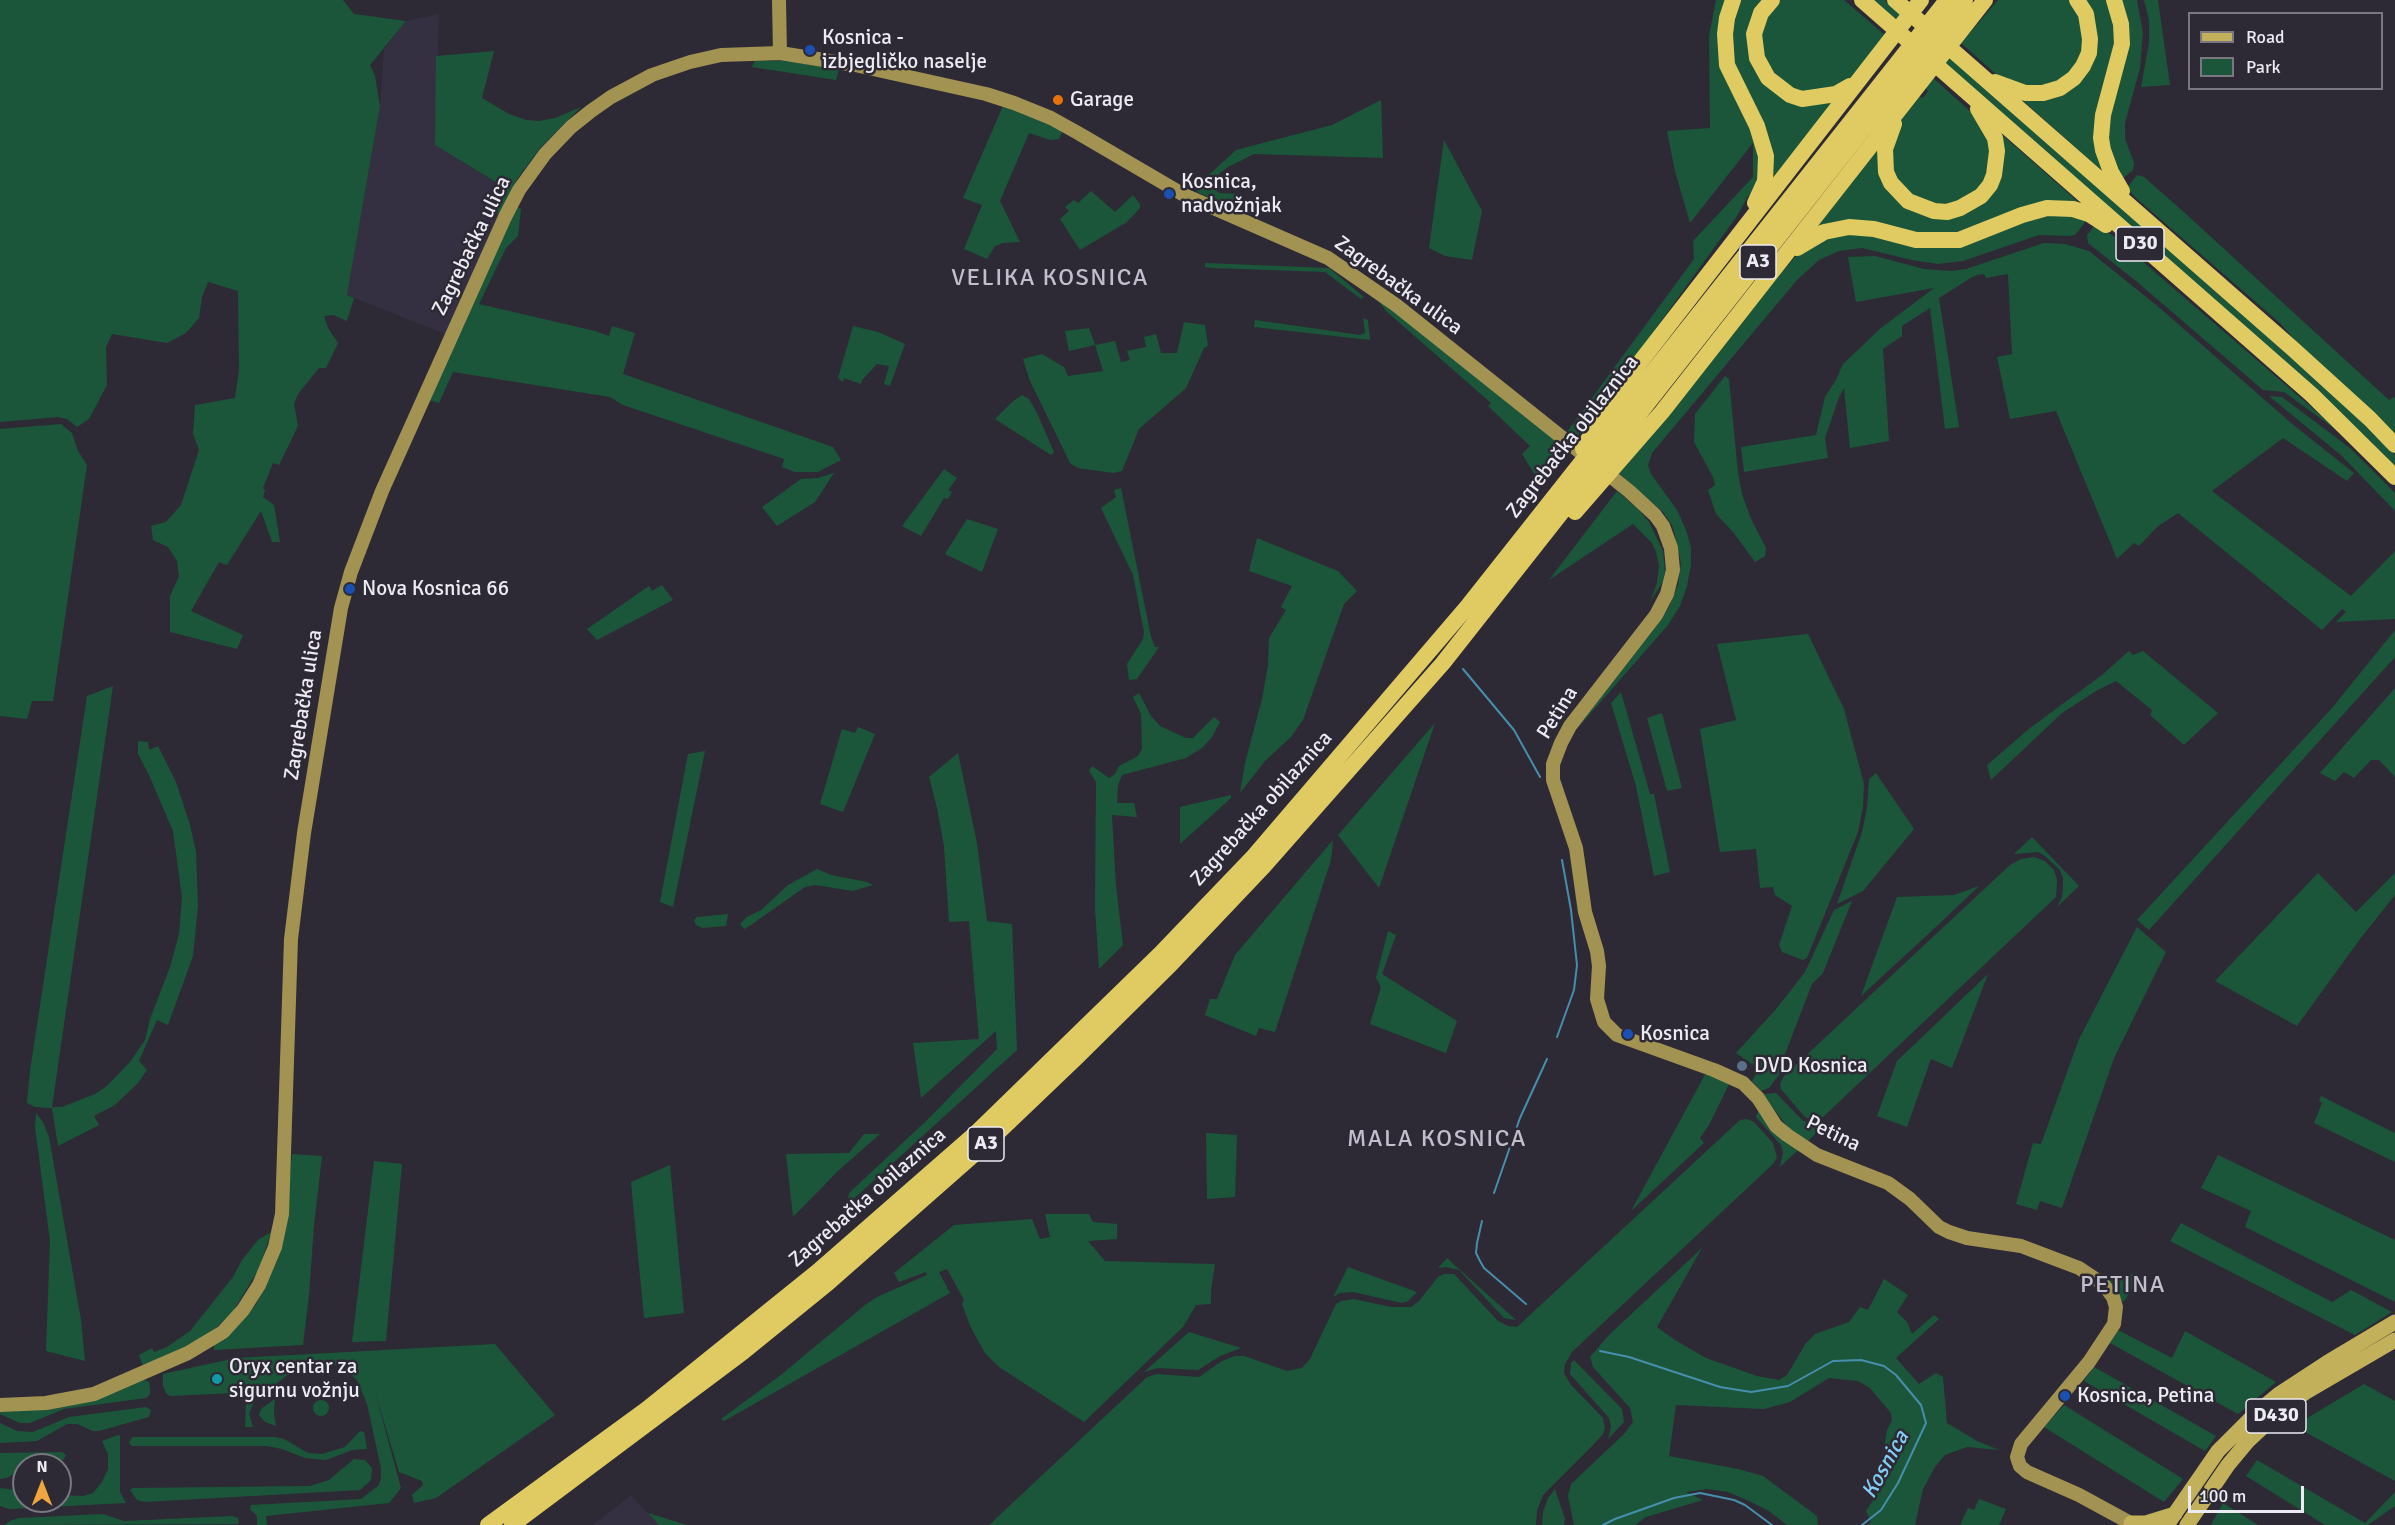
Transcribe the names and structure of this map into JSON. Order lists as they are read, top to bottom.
{
  "streets": {
    "highway": ["D30", "A3", "Zagrebačka obilaznica"],
    "main road": ["D430"],
    "street": ["Zagrebačka ulica", "Petina"]
  },
  "crossings": [
    ["Zagrebačka ulica", "Petina"]
  ],
  "districts": ["VELIKA KOSNICA", "MALA KOSNICA", "PETINA"],
  "water": ["Kosnica"],
  "places": [
    "Kosnica - izbjegličko naselje",
    "Garage",
    "Kosnica, nadvožnjak",
    "Nova Kosnica 66",
    "Kosnica",
    "DVD Kosnica",
    "Oryx centar za sigurnu vožnju",
    "Kosnica, Petina"
  ],
  "legend": ["Road", "Park"],
  "scale_bar": "100 m",
  "north": "top"
}
